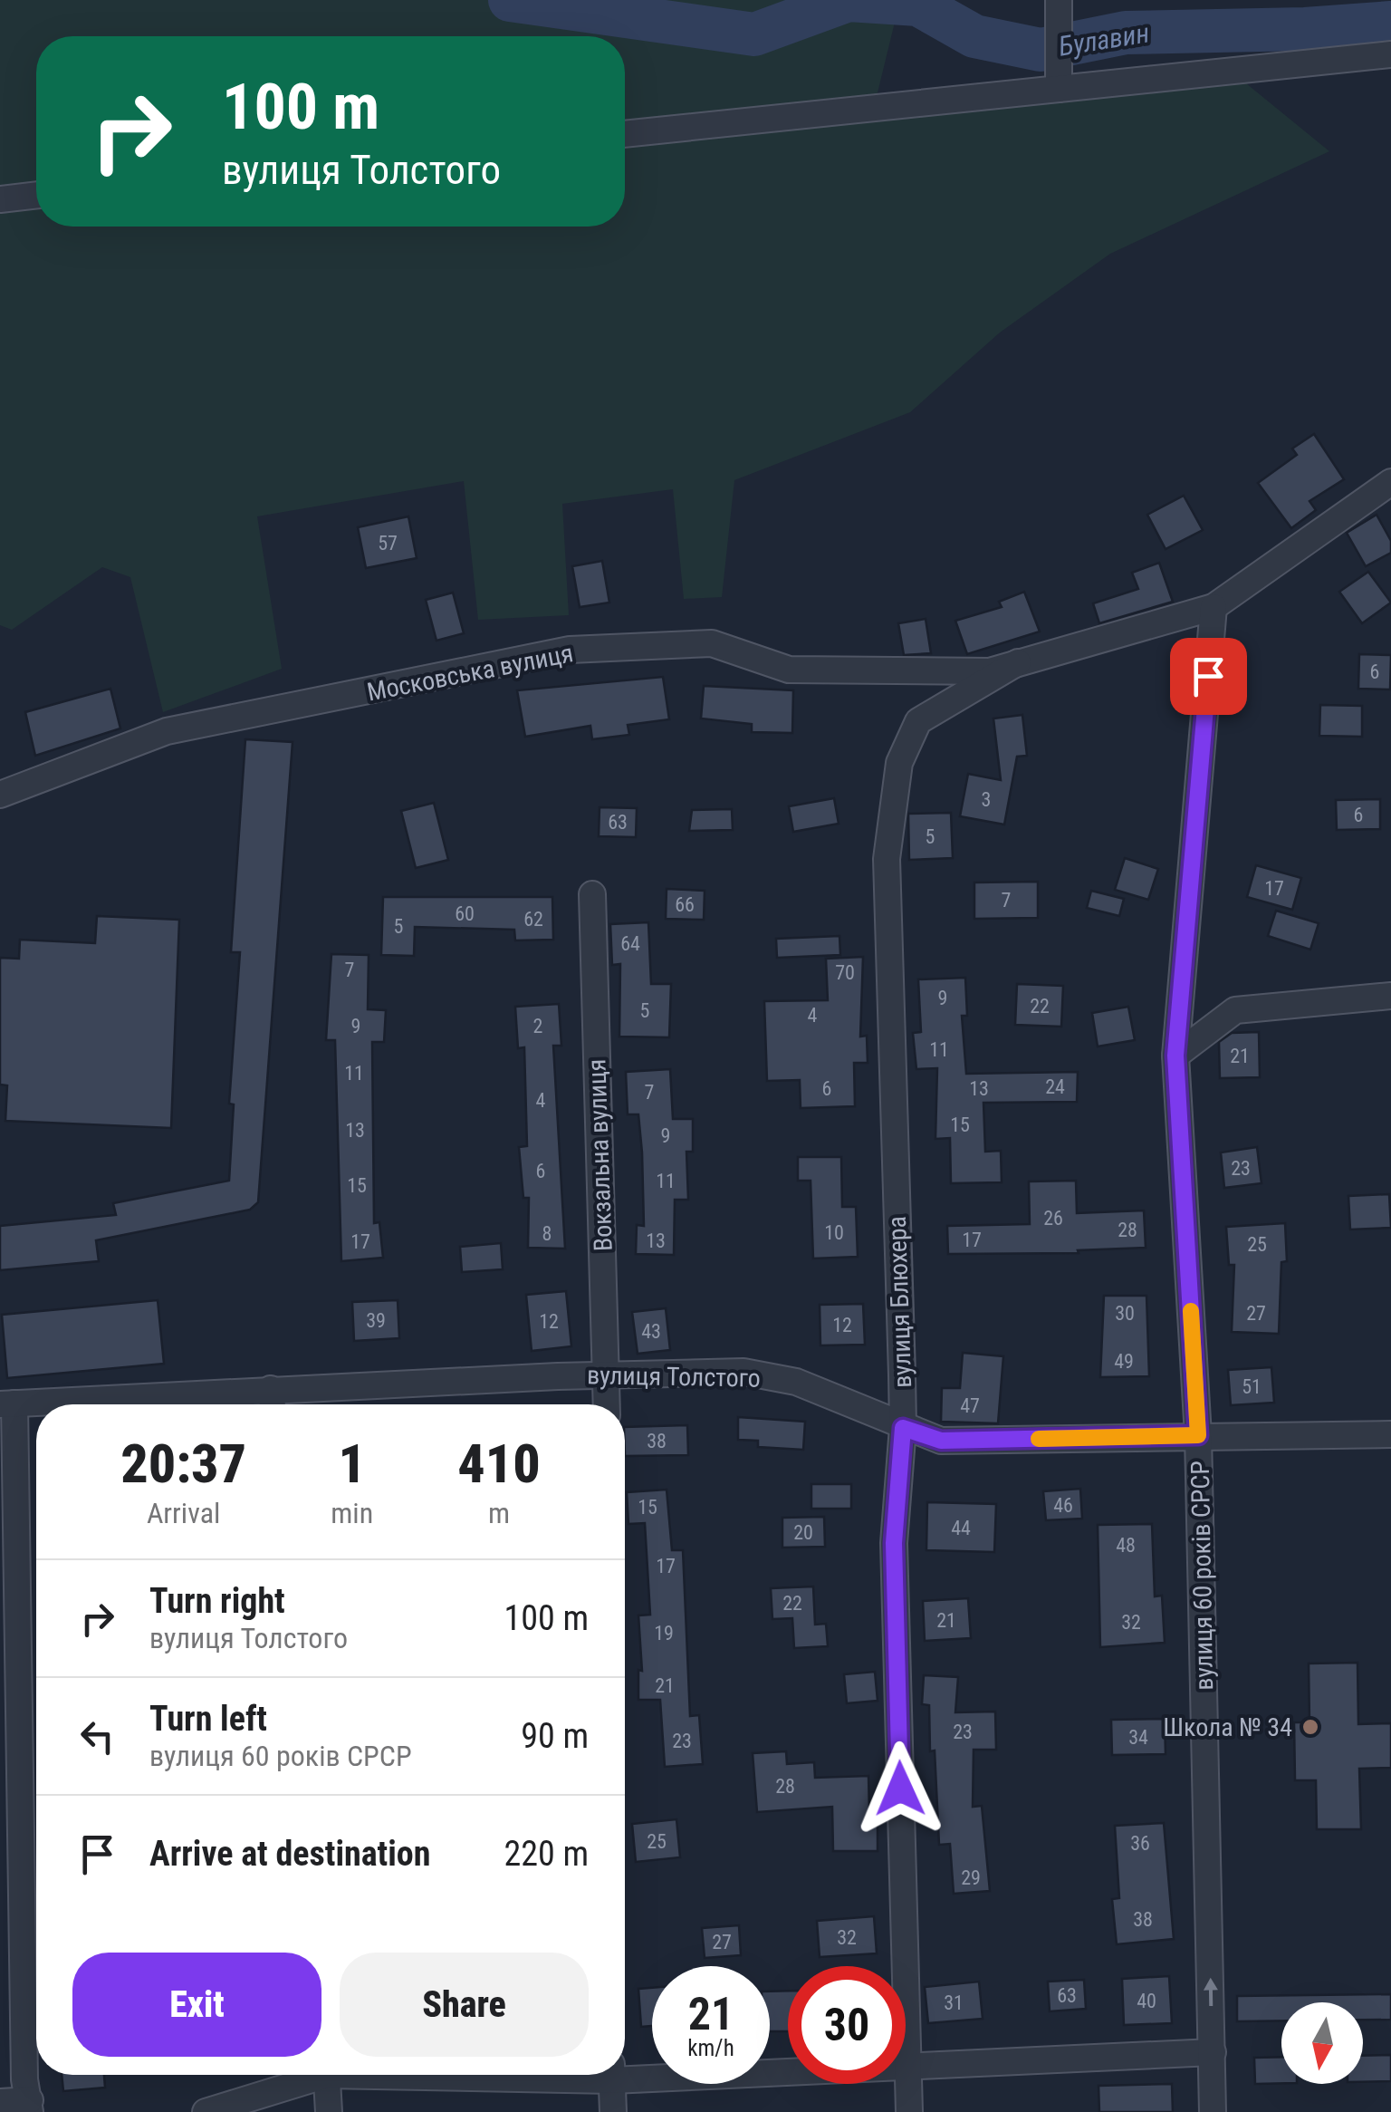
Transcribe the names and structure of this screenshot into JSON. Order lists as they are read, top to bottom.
{
  "streets": {
    "street": [
      "Московська вулиця",
      "Вокзальна вулиця",
      "вулиця Блюхера",
      "вулиця Толстого",
      "вулиця 60 років СРСР"
    ]
  },
  "crossings": [
    ["Московська вулиця", "вулиця Блюхера"],
    ["Московська вулиця", "вулиця 60 років СРСР"],
    ["Вокзальна вулиця", "вулиця Толстого"],
    ["вулиця Блюхера", "вулиця Толстого"],
    ["вулиця Толстого", "вулиця 60 років СРСР"]
  ],
  "one_way": ["вулиця 60 років СРСР"],
  "water": ["Булавин"],
  "places": ["Школа № 34"],
  "house_numbers": [
    "57",
    "6",
    "3",
    "6",
    "63",
    "5",
    "17",
    "7",
    "66",
    "60",
    "62",
    "5",
    "64",
    "7",
    "70",
    "9",
    "22",
    "5",
    "4",
    "9",
    "2",
    "11",
    "21",
    "11",
    "24",
    "6",
    "13",
    "7",
    "4",
    "15",
    "13",
    "9",
    "23",
    "6",
    "11",
    "15",
    "26",
    "28",
    "10",
    "8",
    "17",
    "13",
    "17",
    "25",
    "30",
    "27",
    "39",
    "12",
    "12",
    "43",
    "49",
    "51",
    "47",
    "38",
    "46",
    "15",
    "44",
    "20",
    "48",
    "17",
    "22",
    "21",
    "32",
    "19",
    "21",
    "23",
    "34",
    "23",
    "28",
    "25",
    "36",
    "29",
    "38",
    "32",
    "27",
    "63",
    "40",
    "31"
  ],
  "north": "bottom",
  "page": {
    "turn": ["100 m", "вулиця Толстого"],
    "eta": [
      "20:37",
      "Arrival",
      "1",
      "min",
      "410",
      "m"
    ],
    "list": [
      {
        "name": "Turn right",
        "note": "вулиця Толстого",
        "value": "100 m"
      },
      {
        "name": "Turn left",
        "note": "вулиця 60 років СРСР",
        "value": "90 m"
      },
      {
        "name": "Arrive at destination",
        "value": "220 m"
      }
    ],
    "buttons": ["Exit", "Share"],
    "speed": "21 km/h",
    "limit": "30"
  }
}
